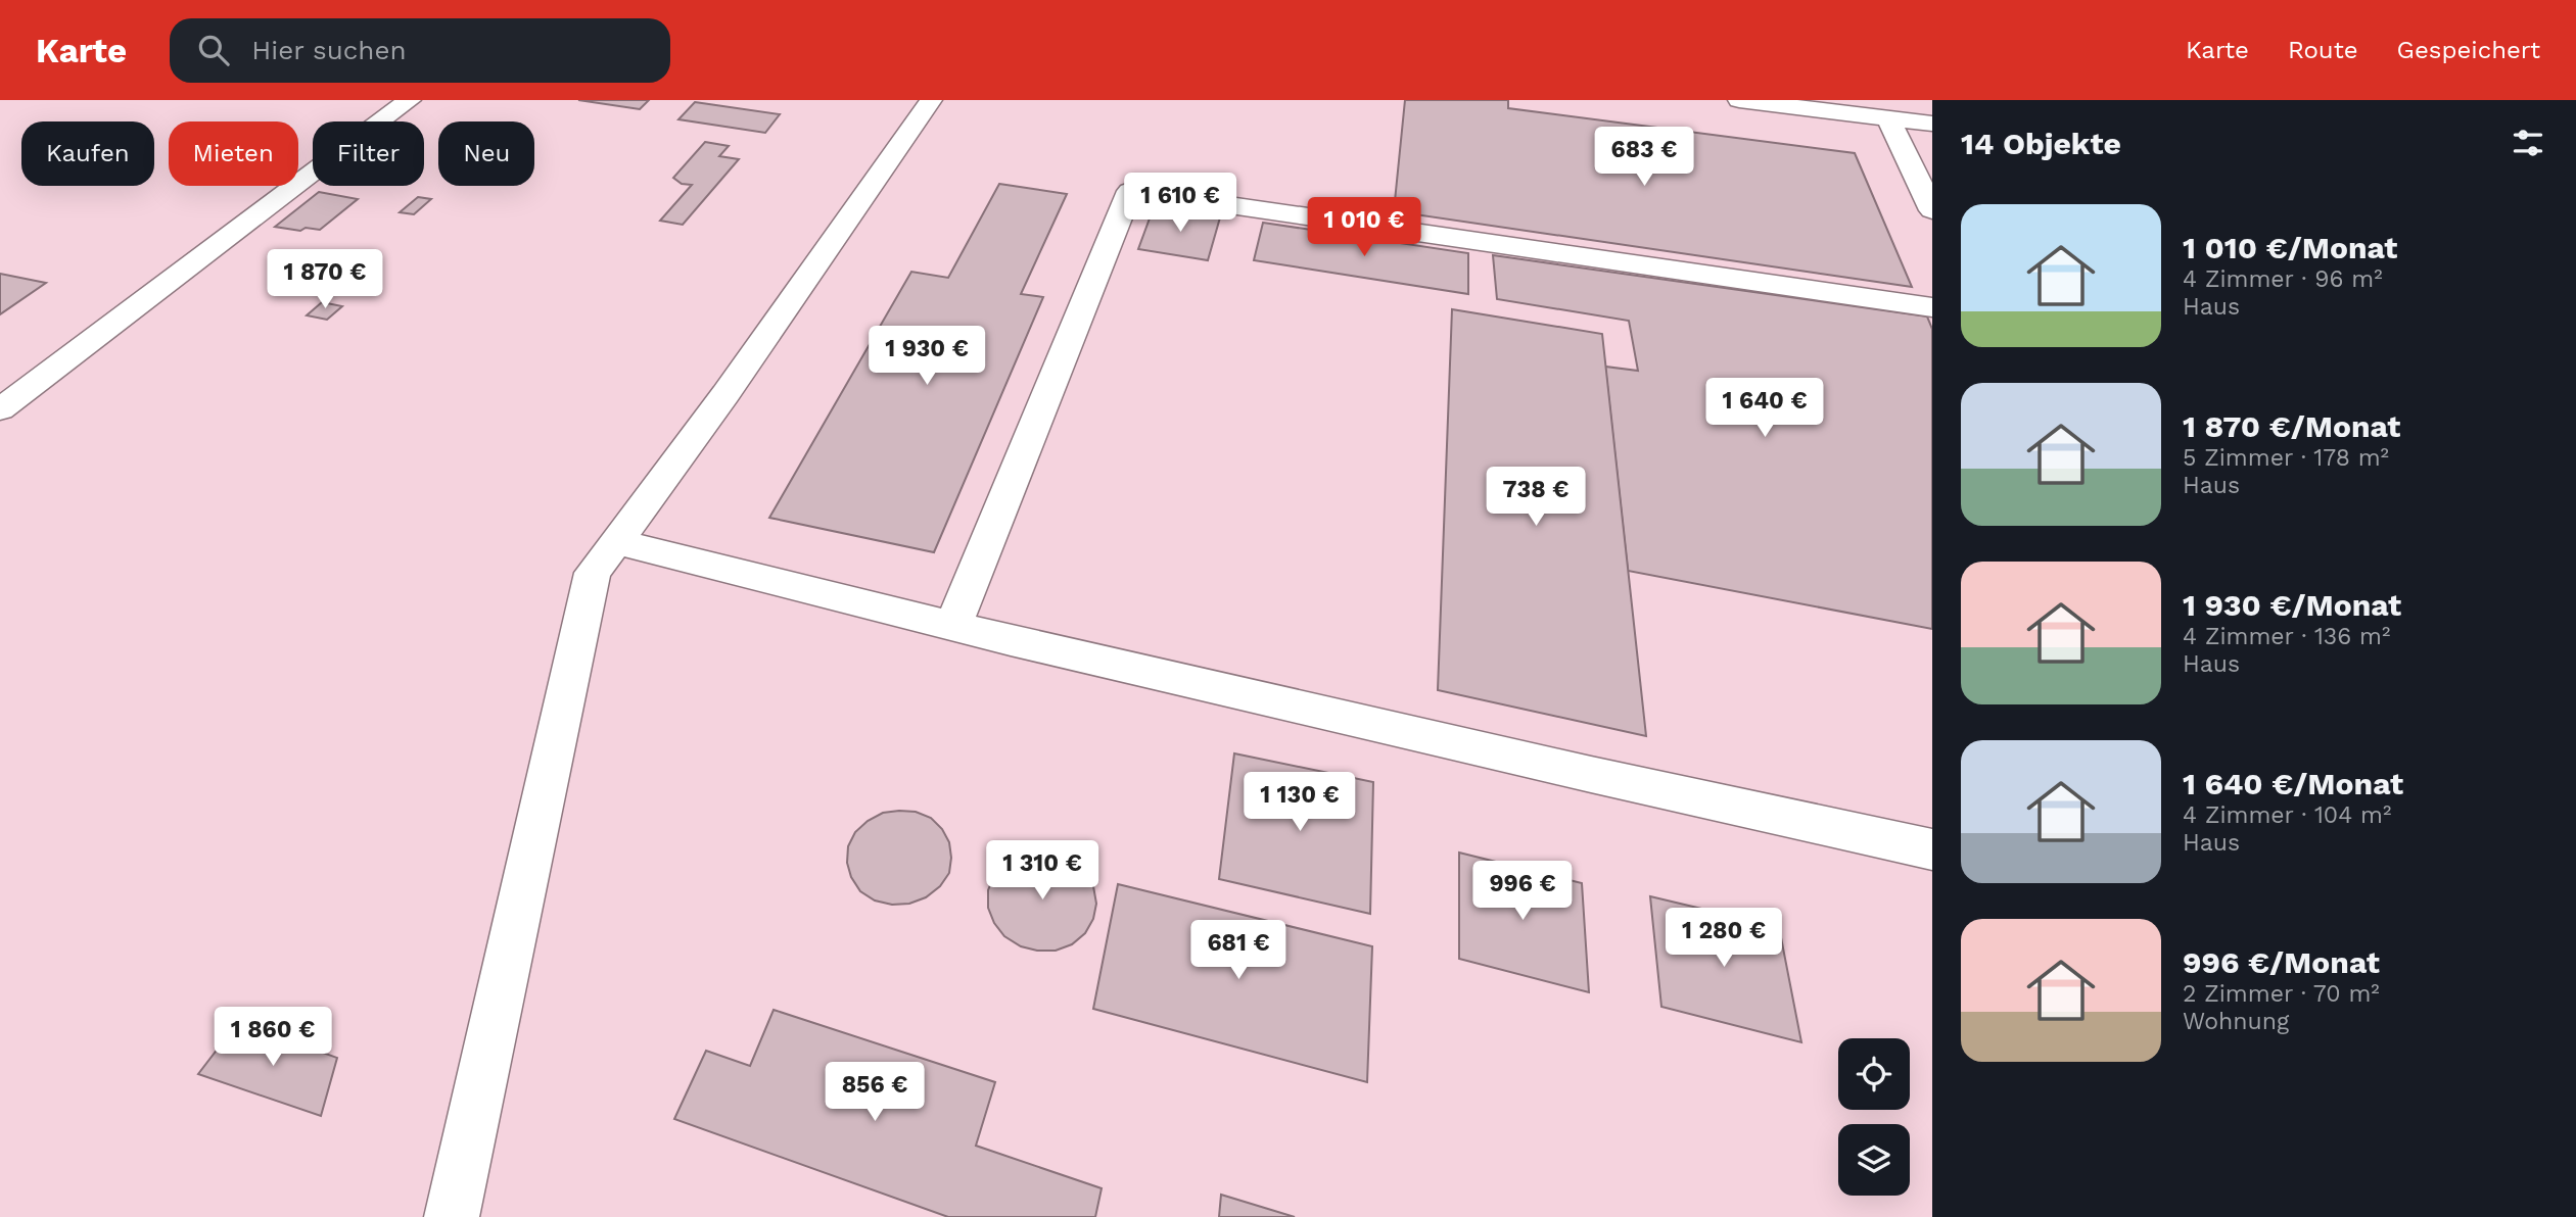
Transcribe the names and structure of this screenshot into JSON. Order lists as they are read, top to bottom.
{
  "page": {
    "header": "Karte",
    "search": "Hier suchen",
    "nav": ["Karte", "Route", "Gespeichert"],
    "heading": "14 Objekte",
    "chip": [
      "Kaufen",
      "Mieten",
      "Filter",
      "Neu"
    ],
    "price": [
      "683 €",
      "1 610 €",
      "1 010 €",
      "1 870 €",
      "1 930 €",
      "1 640 €",
      "738 €",
      "1 130 €",
      "1 310 €",
      "996 €",
      "1 280 €",
      "681 €",
      "1 860 €",
      "856 €"
    ],
    "list": [
      {
        "name": "1 010 €/Monat",
        "note": "4 Zimmer · 96 m² · Haus"
      },
      {
        "name": "1 870 €/Monat",
        "note": "5 Zimmer · 178 m² · Haus"
      },
      {
        "name": "1 930 €/Monat",
        "note": "4 Zimmer · 136 m² · Haus"
      },
      {
        "name": "1 640 €/Monat",
        "note": "4 Zimmer · 104 m² · Haus"
      },
      {
        "name": "996 €/Monat",
        "note": "2 Zimmer · 70 m² · Wohnung"
      }
    ]
  }
}
